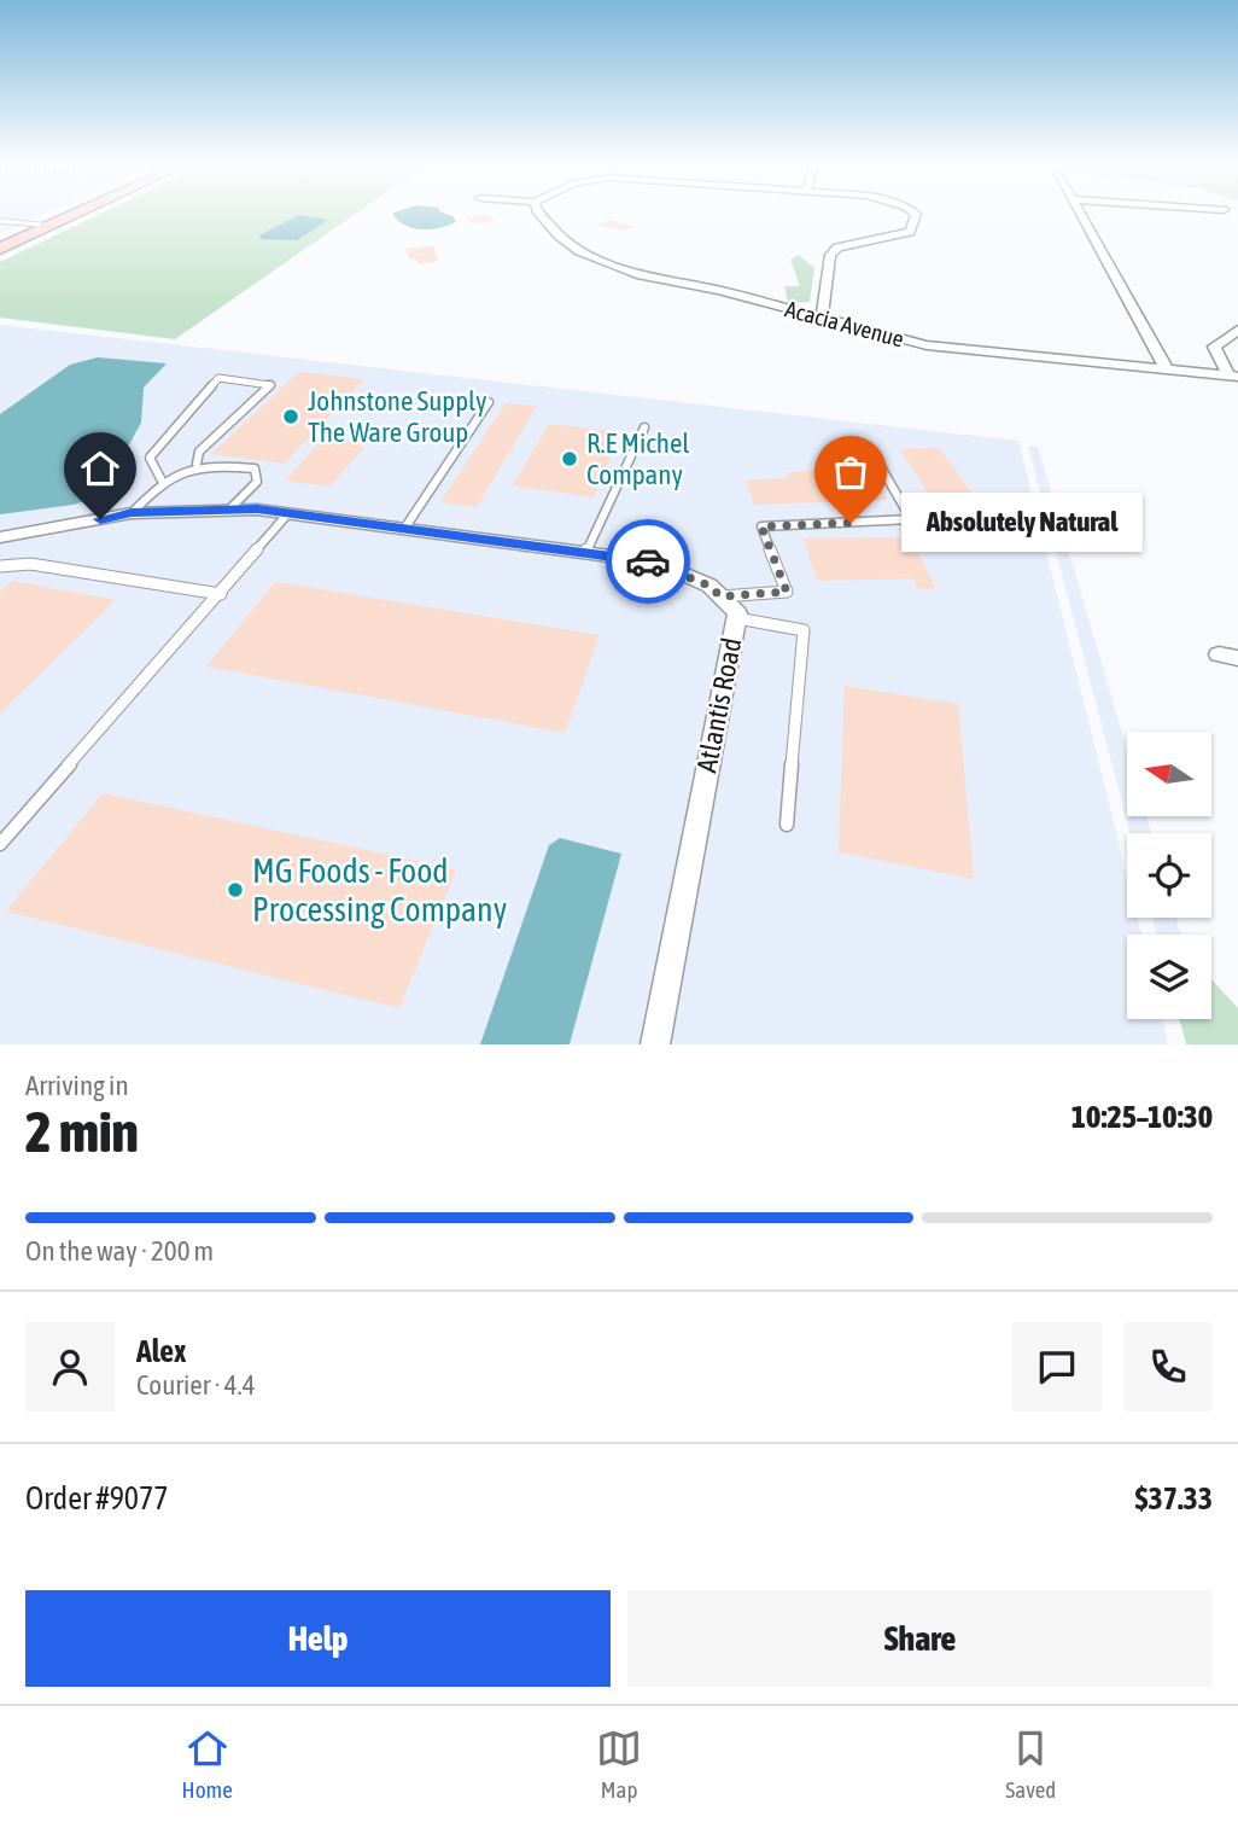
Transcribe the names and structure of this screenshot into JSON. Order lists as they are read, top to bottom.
{
  "streets": {
    "street": ["Acacia Avenue", "Atlantis Road"]
  },
  "places": [
    "Johnstone Supply The Ware Group",
    "R.E Michel Company",
    "Absolutely Natural",
    "MG Foods - Food Processing Company"
  ],
  "north": "left",
  "page": {
    "bubble": "Absolutely Natural",
    "heading": ["2 min", "Arriving in", "10:25–10:30"],
    "panel": [
      "Alex",
      "Courier · 4.4",
      "Order #9077",
      "$37.33"
    ],
    "bar": "On the way · 200 m",
    "buttons": ["Help", "Share"],
    "tabs": ["Home", "Map", "Saved"]
  }
}
